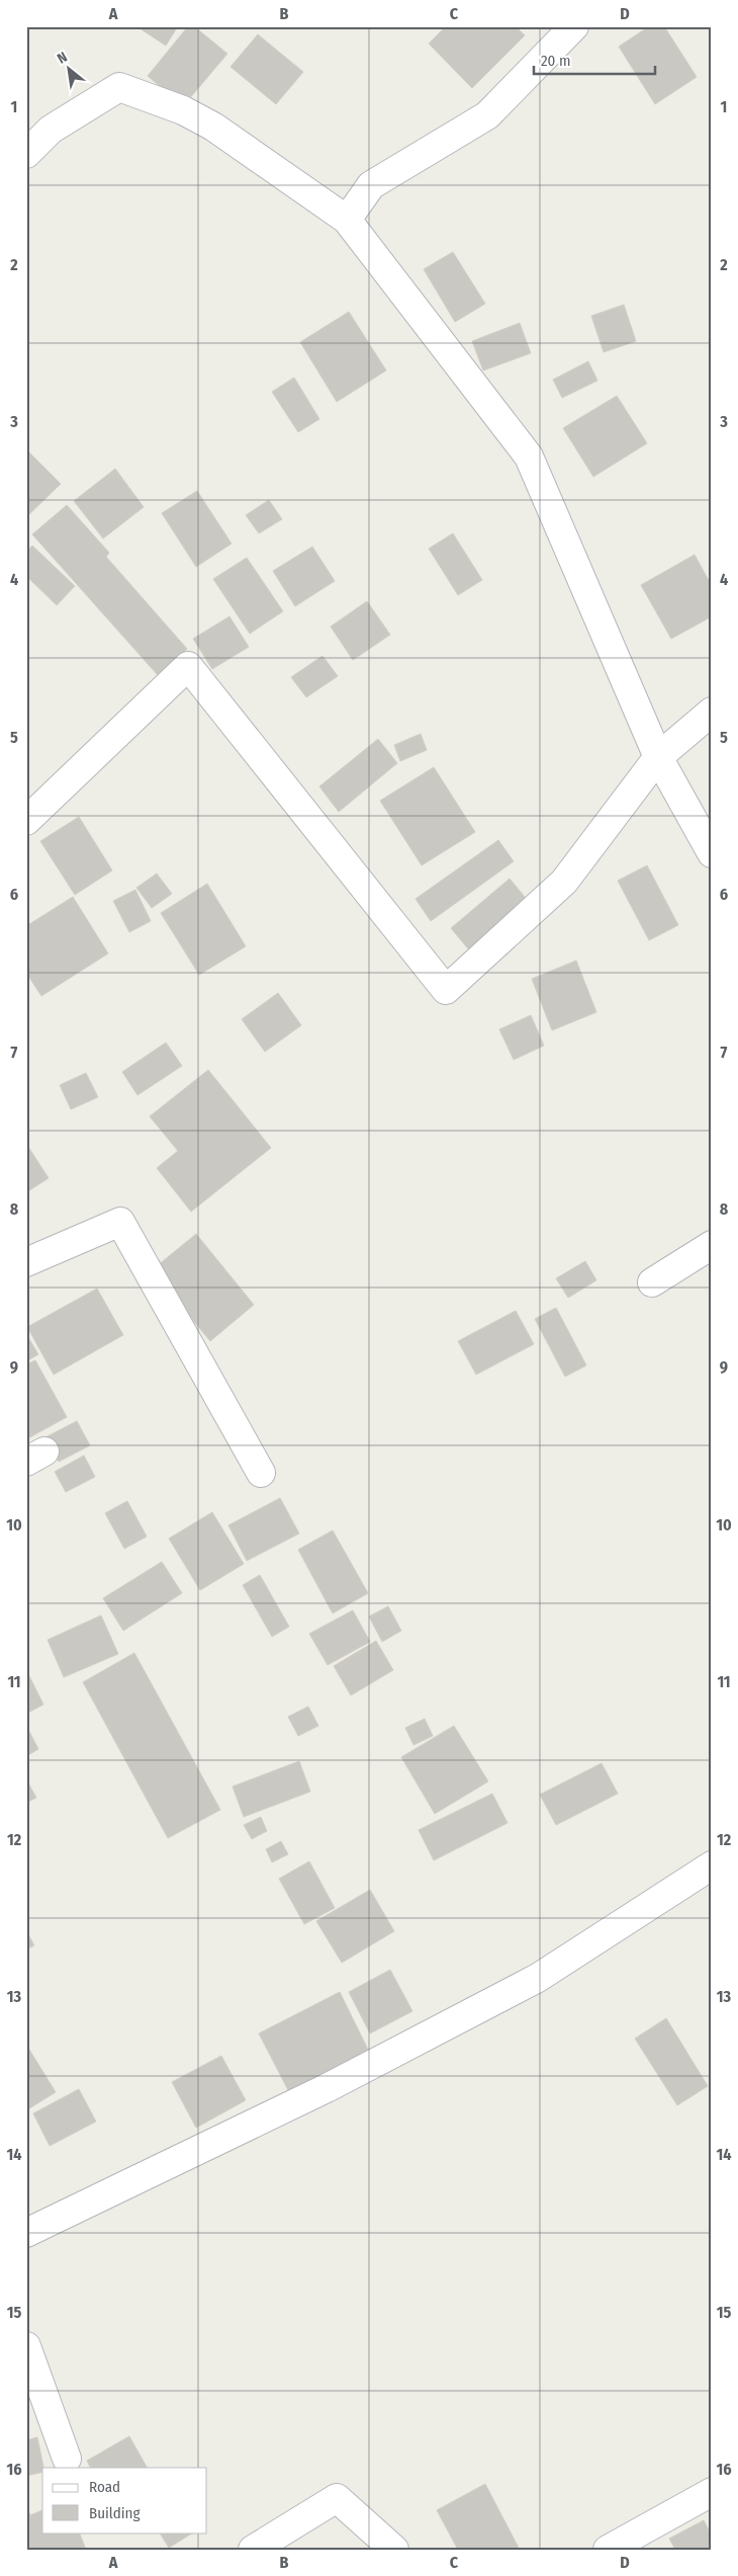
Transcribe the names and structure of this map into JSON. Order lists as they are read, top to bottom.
{
  "legend": ["Road", "Building"],
  "scale_bar": "20 m",
  "north": "top left",
  "grid": {
    "columns": [
      "A",
      "B",
      "C",
      "D"
    ],
    "rows": [
      "1",
      "2",
      "3",
      "4",
      "5",
      "6",
      "7",
      "8",
      "9",
      "10",
      "11",
      "12",
      "13",
      "14",
      "15",
      "16"
    ]
  }
}
